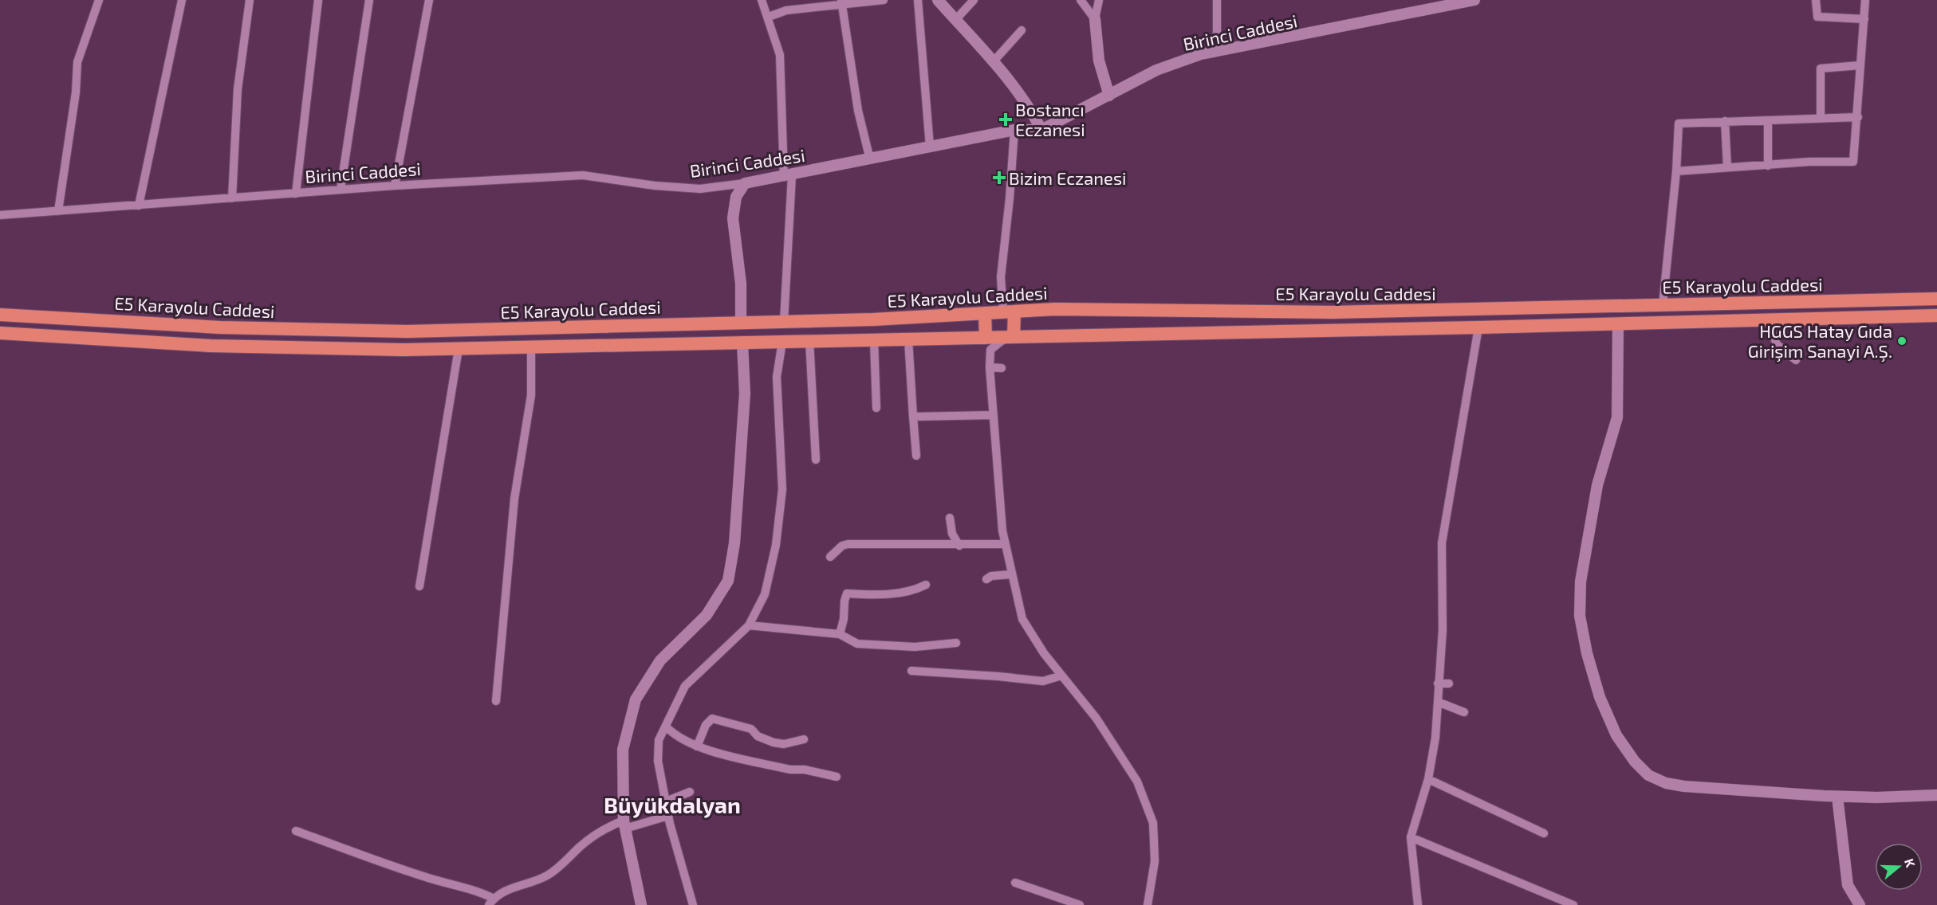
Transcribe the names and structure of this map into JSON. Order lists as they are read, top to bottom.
{
  "streets": {
    "highway": ["E5 Karayolu Caddesi"],
    "street": ["Birinci Caddesi"]
  },
  "districts": ["Büyükdalyan"],
  "places": {
    "health": ["Bostancı Eczanesi", "Bizim Eczanesi"],
    "other": ["HGGS Hatay Gıda Girişim Sanayi A.Ş."]
  },
  "north": "right"
}
